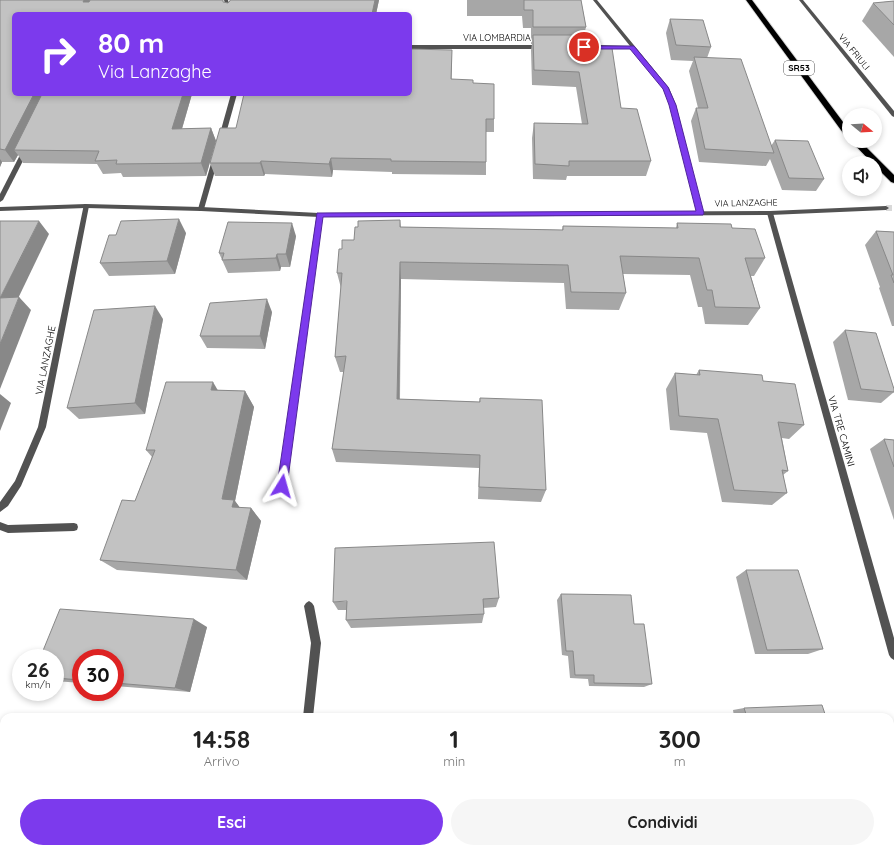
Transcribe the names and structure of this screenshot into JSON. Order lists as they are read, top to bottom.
{
  "streets": {
    "highway": ["SR53"],
    "street": [
      "VIA LOMBARDIA",
      "VIA FRIULI",
      "VIA LANZAGHE",
      "VIA TRE CAMINI"
    ]
  },
  "crossings": [
    ["VIA LANZAGHE", "VIA TRE CAMINI"]
  ],
  "north": "right",
  "page": {
    "turn": ["80 m", "Via Lanzaghe"],
    "speed": "26 km/h",
    "limit": "30",
    "eta": [
      "14:58",
      "Arrivo",
      "1",
      "min",
      "300",
      "m"
    ],
    "buttons": ["Esci", "Condividi"]
  }
}
